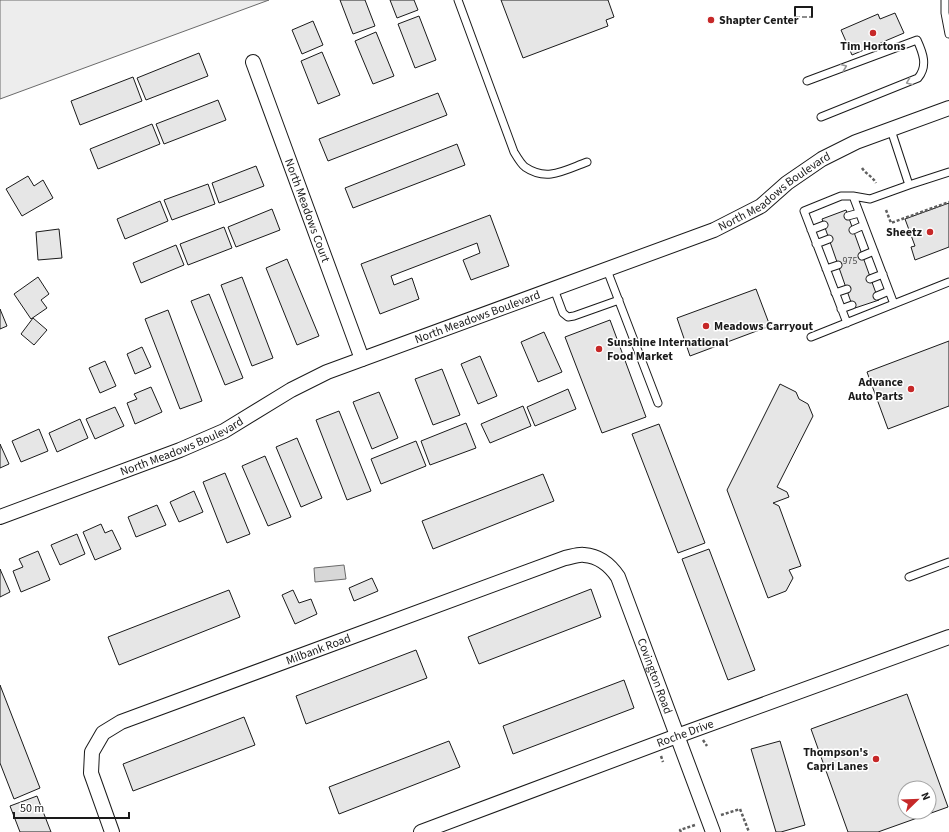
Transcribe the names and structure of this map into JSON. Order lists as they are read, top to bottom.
{
  "streets": {
    "street": [
      "North Meadows Boulevard",
      "North Meadows Court",
      "Milbank Road",
      "Covington Road",
      "Roche Drive"
    ]
  },
  "crossings": [
    ["North Meadows Boulevard", "North Meadows Court"],
    ["Milbank Road", "Covington Road"],
    ["Covington Road", "Roche Drive"]
  ],
  "places": [
    "Shapter Center",
    "Tim Hortons",
    "Sheetz",
    "Meadows Carryout",
    "Sunshine International Food Market",
    "Advance Auto Parts",
    "Thompson's Capri Lanes"
  ],
  "house_numbers": ["975"],
  "scale_bar": "50 m",
  "north": "top right"
}
